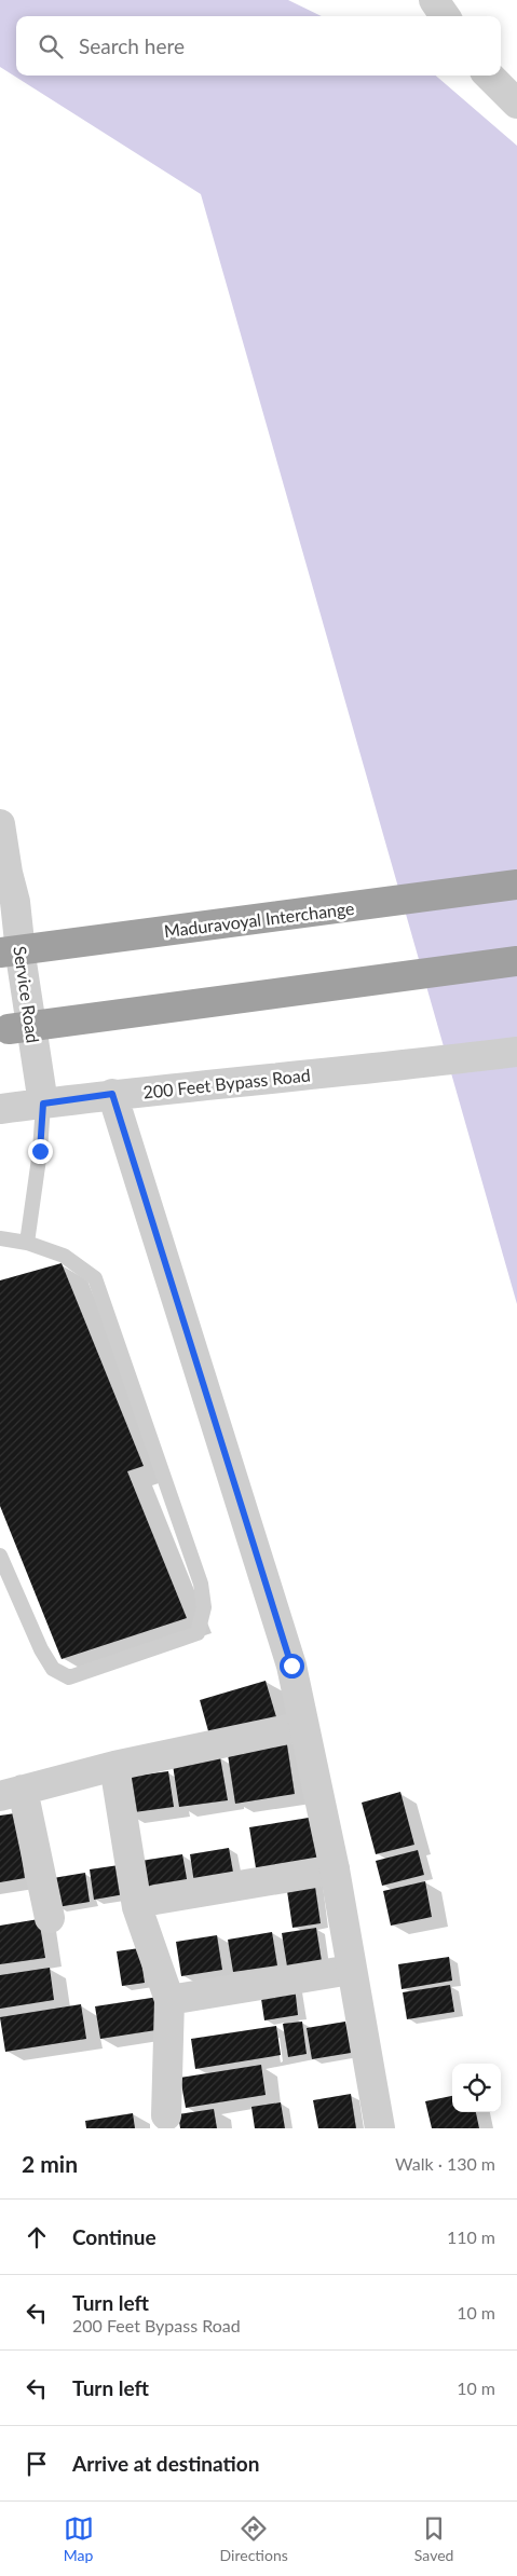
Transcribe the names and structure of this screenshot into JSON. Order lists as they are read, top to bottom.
{
  "streets": {
    "highway": ["Maduravoyal Interchange"],
    "street": ["Service Road", "200 Feet Bypass Road"]
  },
  "crossings": [
    ["Service Road", "200 Feet Bypass Road"]
  ],
  "page": {
    "search": "Search here",
    "heading": ["2 min", "Walk · 130 m"],
    "list": [
      ["Continue", "110 m"],
      ["Turn left", "200 Feet Bypass Road", "10 m"],
      ["Turn left", "10 m"],
      "Arrive at destination"
    ],
    "nav": ["Map", "Directions", "Saved"]
  }
}
